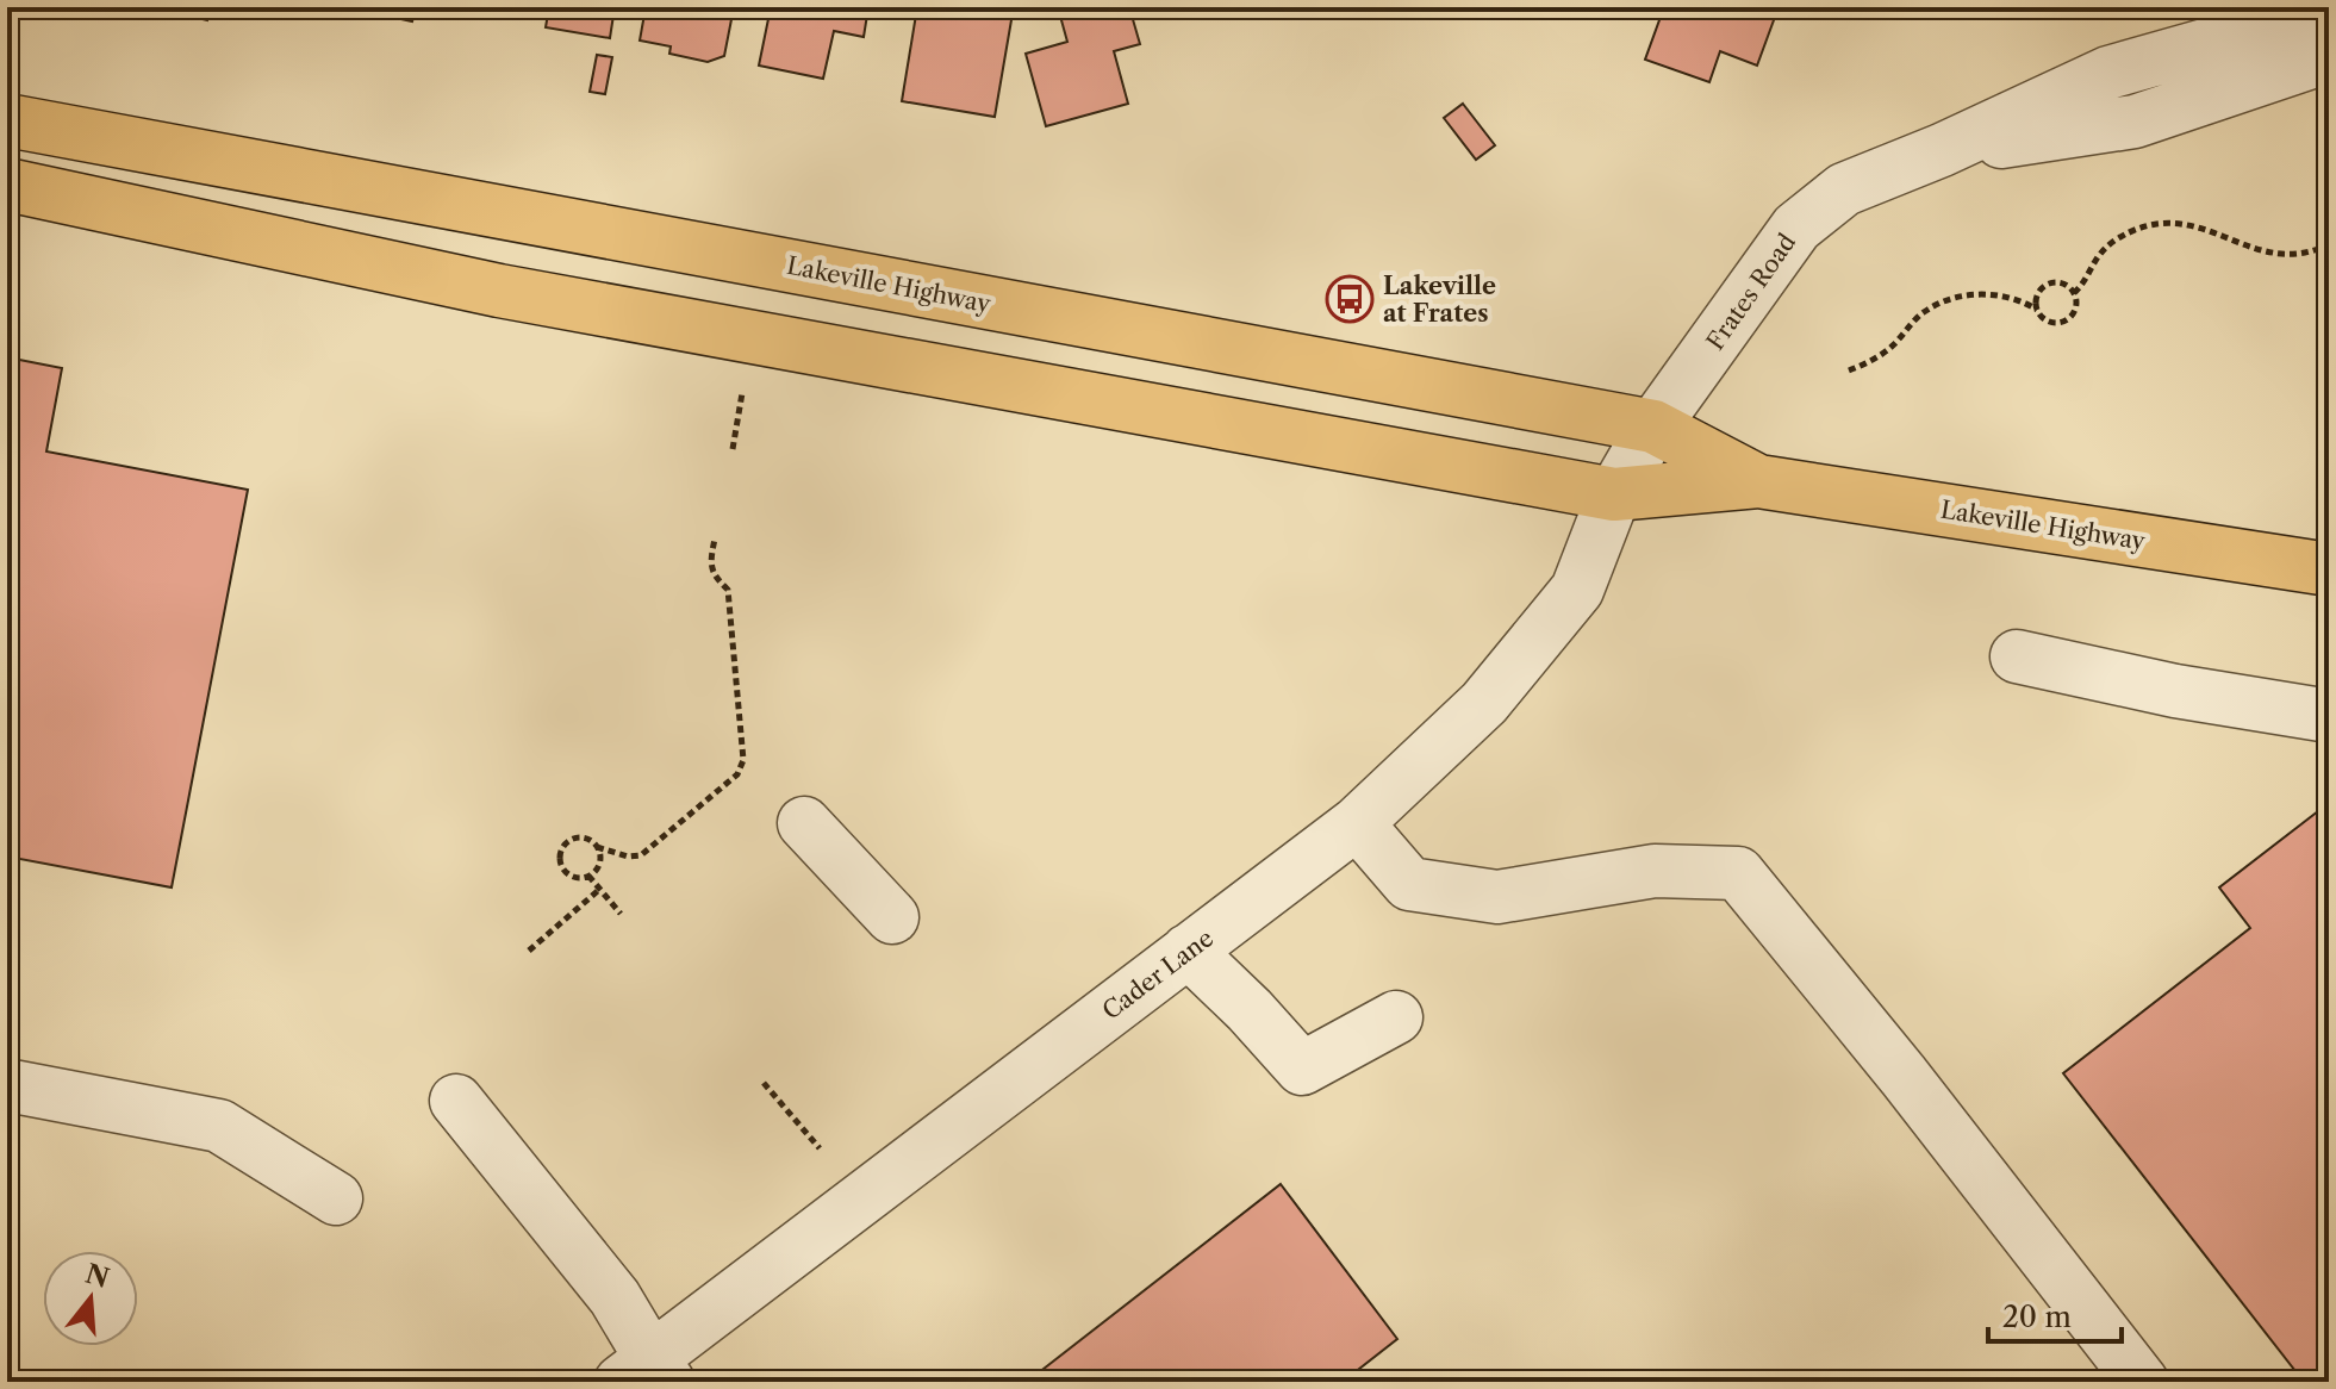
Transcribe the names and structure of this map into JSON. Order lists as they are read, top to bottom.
{
  "streets": {
    "main road": ["Lakeville Highway"],
    "street": ["Frates Road", "Cader Lane"]
  },
  "crossings": [
    ["Lakeville Highway", "Frates Road"],
    ["Lakeville Highway", "Cader Lane"],
    ["Frates Road", "Cader Lane"]
  ],
  "places": {
    "bus stop": ["Lakeville at Frates"]
  },
  "scale_bar": "20 m",
  "north": "top"
}
